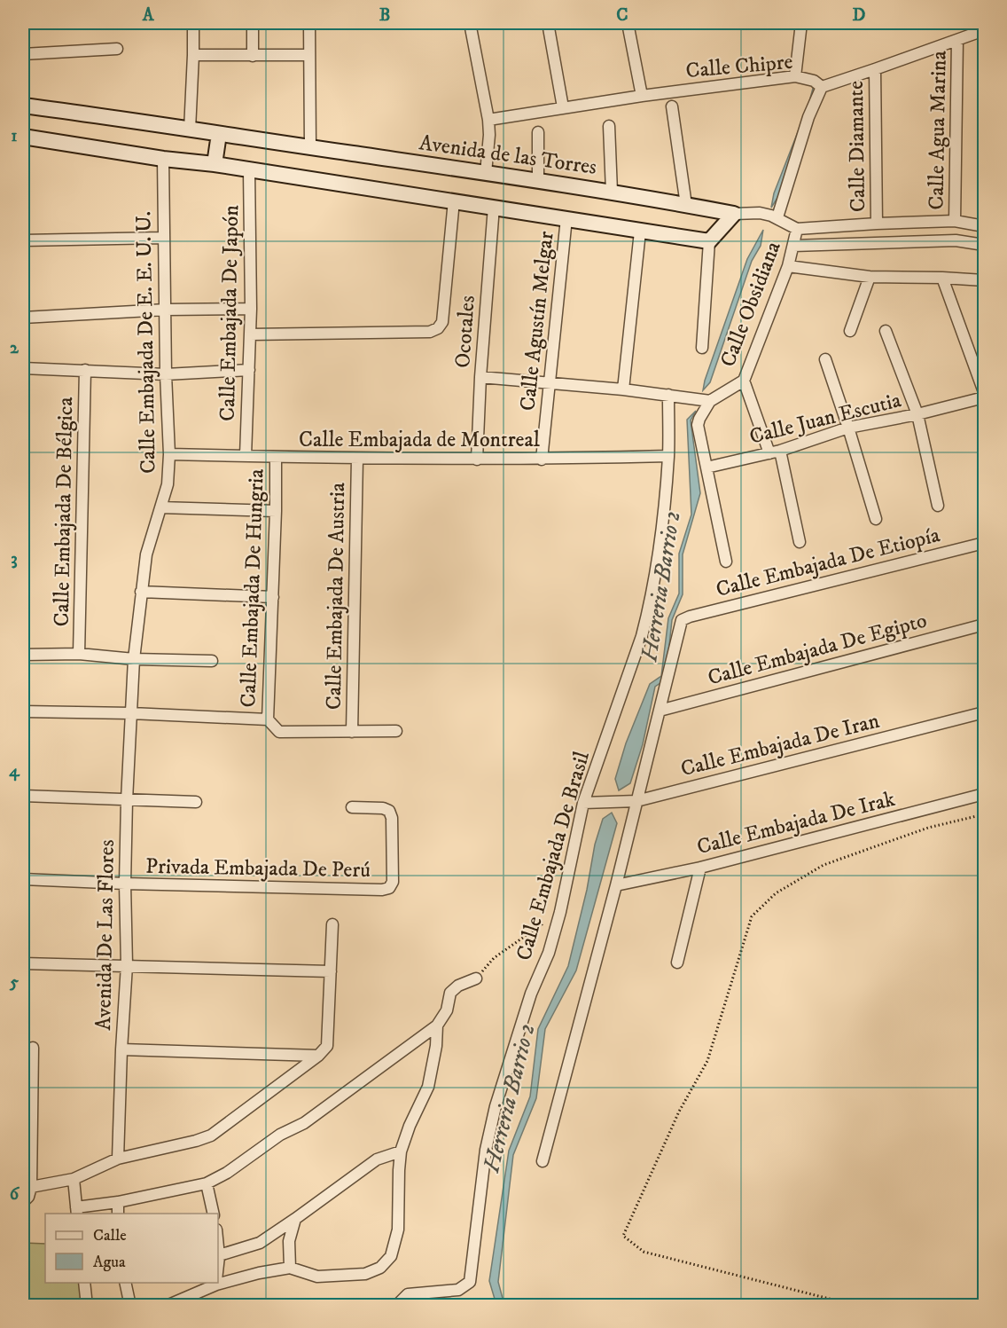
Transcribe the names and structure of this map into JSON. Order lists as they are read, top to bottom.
{
  "streets": {
    "main road": ["Avenida de las Torres"],
    "street": [
      "Calle Chipre",
      "Calle Agua Marina",
      "Calle Diamante",
      "Calle Obsidiana",
      "Calle Embajada De Japón",
      "Calle Agustín Melgar",
      "Ocotales",
      "Calle Embajada De E. E. U. U.",
      "Calle Juan Escutia",
      "Calle Embajada de Montreal",
      "Calle Embajada De Bélgica",
      "Calle Embajada De Etiopía",
      "Calle Embajada De Hungria",
      "Calle Embajada De Austria",
      "Calle Embajada De Egipto",
      "Calle Embajada De Iran",
      "Calle Embajada De Irak",
      "Calle Embajada De Brasil",
      "Privada Embajada De Perú",
      "Avenida De Las Flores"
    ]
  },
  "crossings": [
    ["Calle Chipre", "Calle Agua Marina"],
    ["Calle Chipre", "Calle Diamante"],
    ["Avenida de las Torres", "Calle Obsidiana"],
    ["Calle Embajada De Japón", "Calle Embajada de Montreal"],
    ["Calle Agustín Melgar", "Calle Embajada de Montreal"],
    ["Ocotales", "Calle Embajada de Montreal"],
    ["Calle Embajada De E. E. U. U.", "Calle Embajada de Montreal"],
    ["Calle Embajada De E. E. U. U.", "Calle Embajada De Austria"],
    ["Calle Embajada De E. E. U. U.", "Avenida De Las Flores"],
    ["Calle Embajada de Montreal", "Calle Embajada De Hungria"],
    ["Calle Embajada de Montreal", "Calle Embajada De Austria"],
    ["Calle Embajada de Montreal", "Calle Embajada De Brasil"],
    ["Calle Embajada De Etiopía", "Calle Embajada De Egipto"],
    ["Calle Embajada De Hungria", "Calle Embajada De Austria"],
    ["Calle Embajada De Austria", "Avenida De Las Flores"],
    ["Calle Embajada De Iran", "Calle Embajada De Brasil"],
    ["Privada Embajada De Perú", "Avenida De Las Flores"]
  ],
  "water": ["Herreria Barrio 2"],
  "legend": ["Calle", "Agua"],
  "grid": {
    "columns": [
      "A",
      "B",
      "C",
      "D"
    ],
    "rows": [
      "1",
      "2",
      "3",
      "4",
      "5",
      "6"
    ]
  }
}
